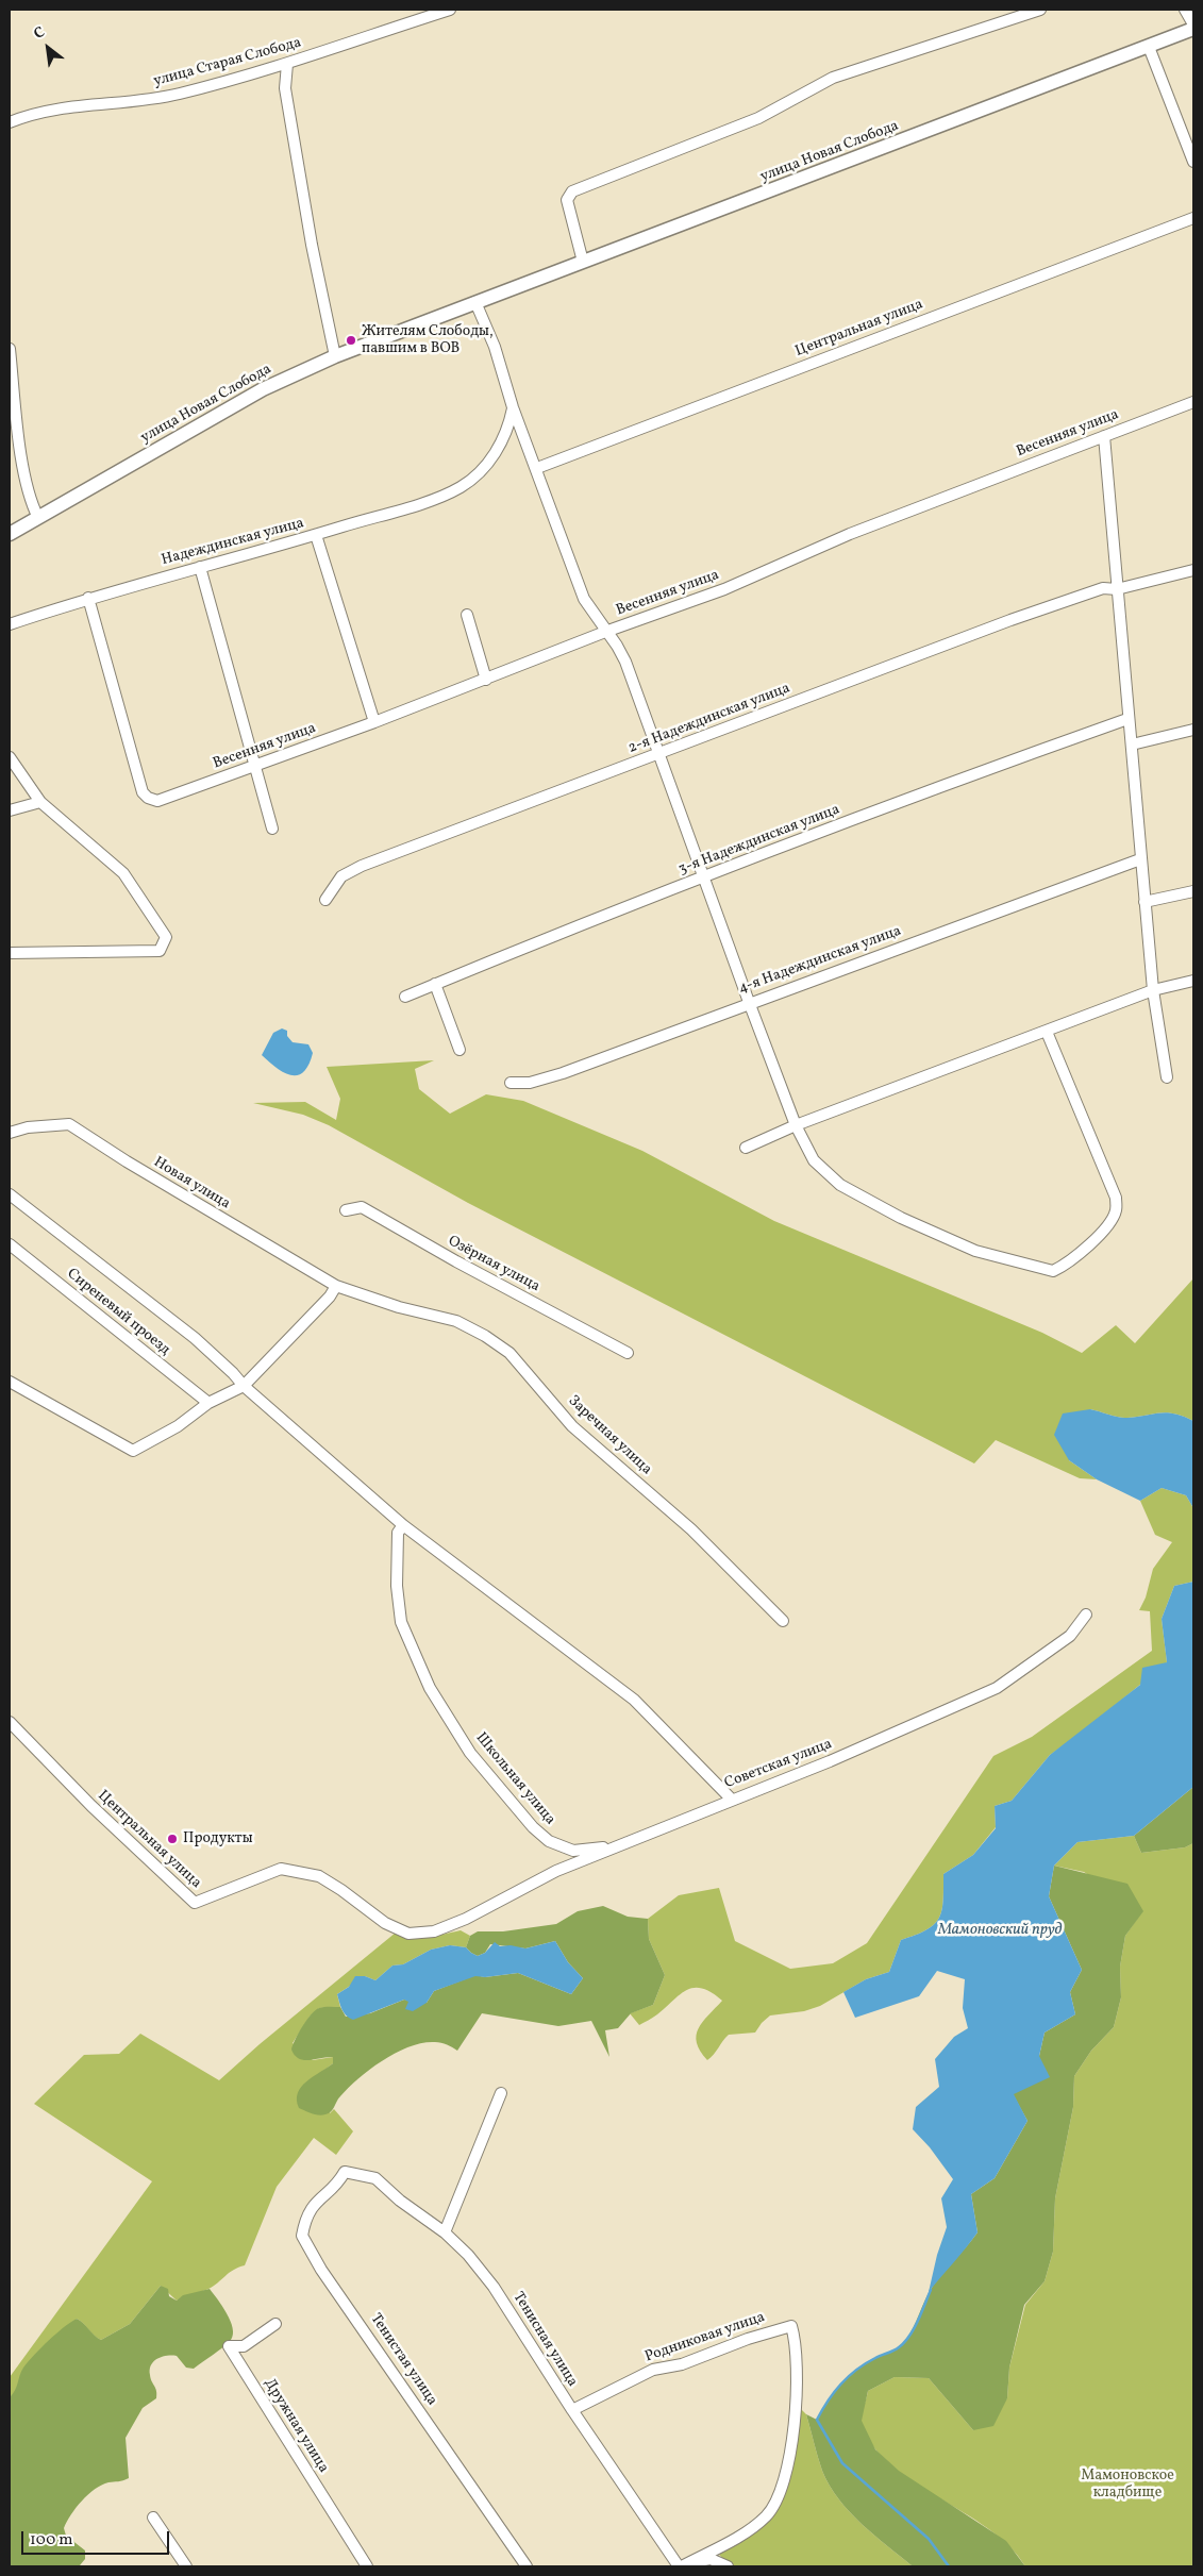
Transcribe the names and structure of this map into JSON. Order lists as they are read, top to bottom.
{
  "streets": {
    "street": [
      "улица Старая Слобода",
      "улица Новая Слобода",
      "Центральная улица",
      "Весенняя улица",
      "Надеждинская улица",
      "2-я Надеждинская улица",
      "3-я Надеждинская улица",
      "4-я Надеждинская улица",
      "Новая улица",
      "Озёрная улица",
      "Сиреневый проезд",
      "Заречная улица",
      "Советская улица",
      "Школьная улица",
      "Родниковая улица",
      "Тенисная улица",
      "Тенистая улица",
      "Дружная улица"
    ]
  },
  "crossings": [
    ["Центральная улица", "Советская улица"],
    ["Весенняя улица", "Надеждинская улица"],
    ["Новая улица", "Заречная улица"],
    ["Советская улица", "Школьная улица"],
    ["Родниковая улица", "Тенисная улица"],
    ["Тенисная улица", "Тенистая улица"]
  ],
  "water": ["Мамоновский пруд"],
  "parks": ["Мамоновское кладбище"],
  "places": ["Жителям Слободы, павшим в ВОВ", "Продукты"],
  "scale_bar": "100 m",
  "north": "top left"
}
